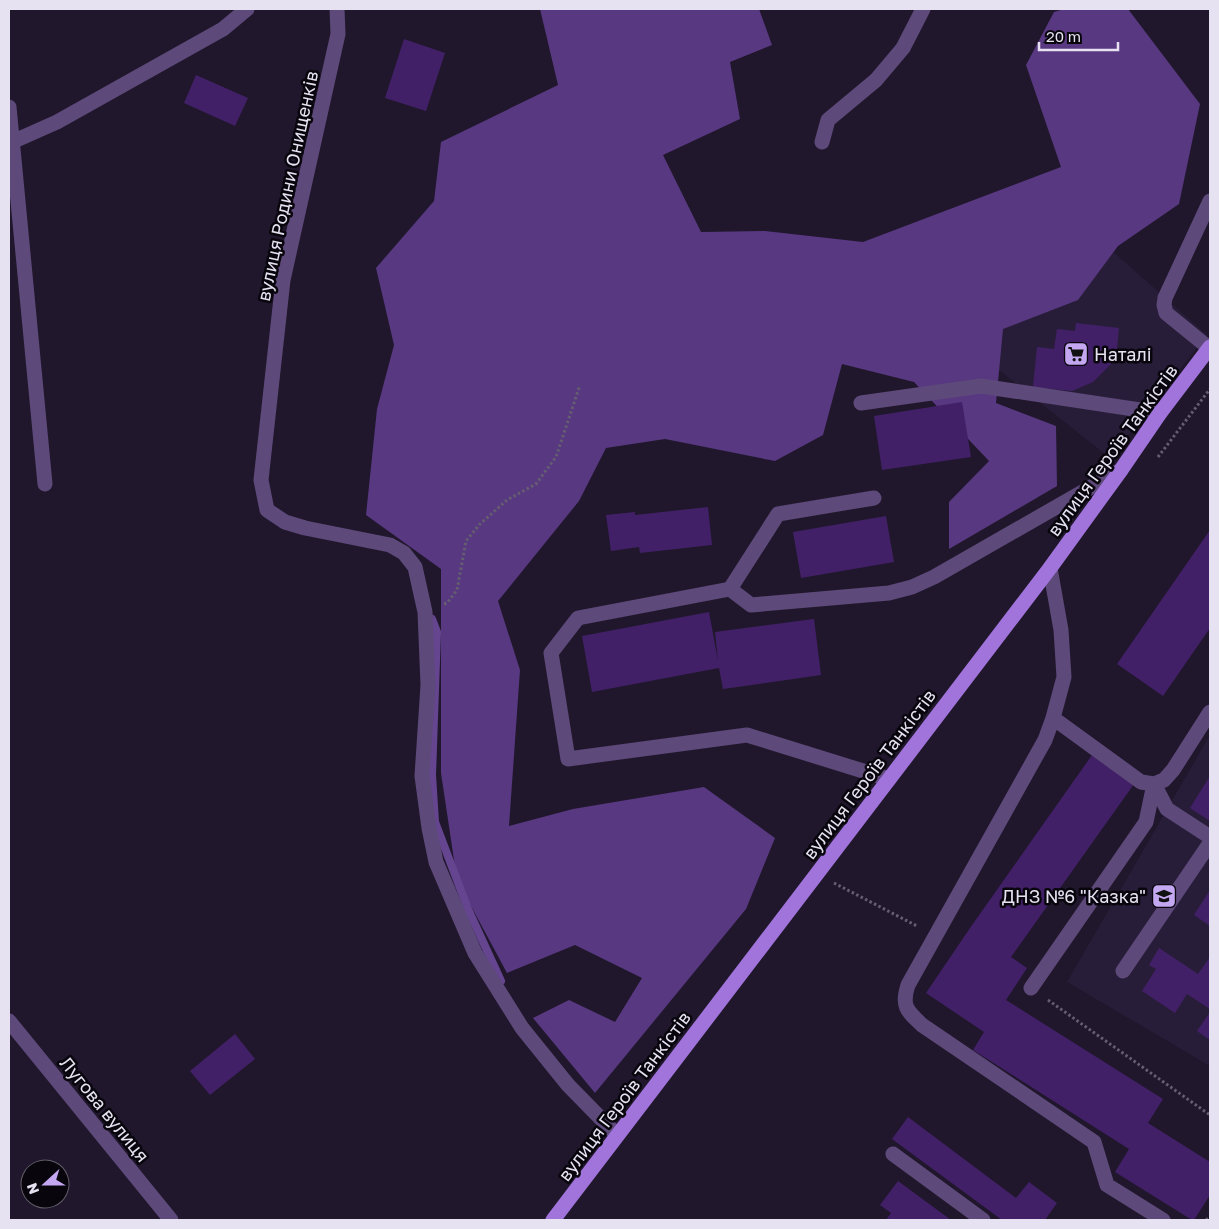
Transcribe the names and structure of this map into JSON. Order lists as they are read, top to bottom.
{
  "streets": {
    "main road": ["вулиця Героїв Танкістів"],
    "street": ["вулиця Родини Онищенків", "Лугова вулиця"]
  },
  "crossings": [
    ["вулиця Родини Онищенків", "вулиця Героїв Танкістів"]
  ],
  "places": {
    "supermarket": ["Наталі"],
    "school or university": ["ДНЗ №6 \"Казка\""]
  },
  "scale_bar": "20 m",
  "north": "left"
}
